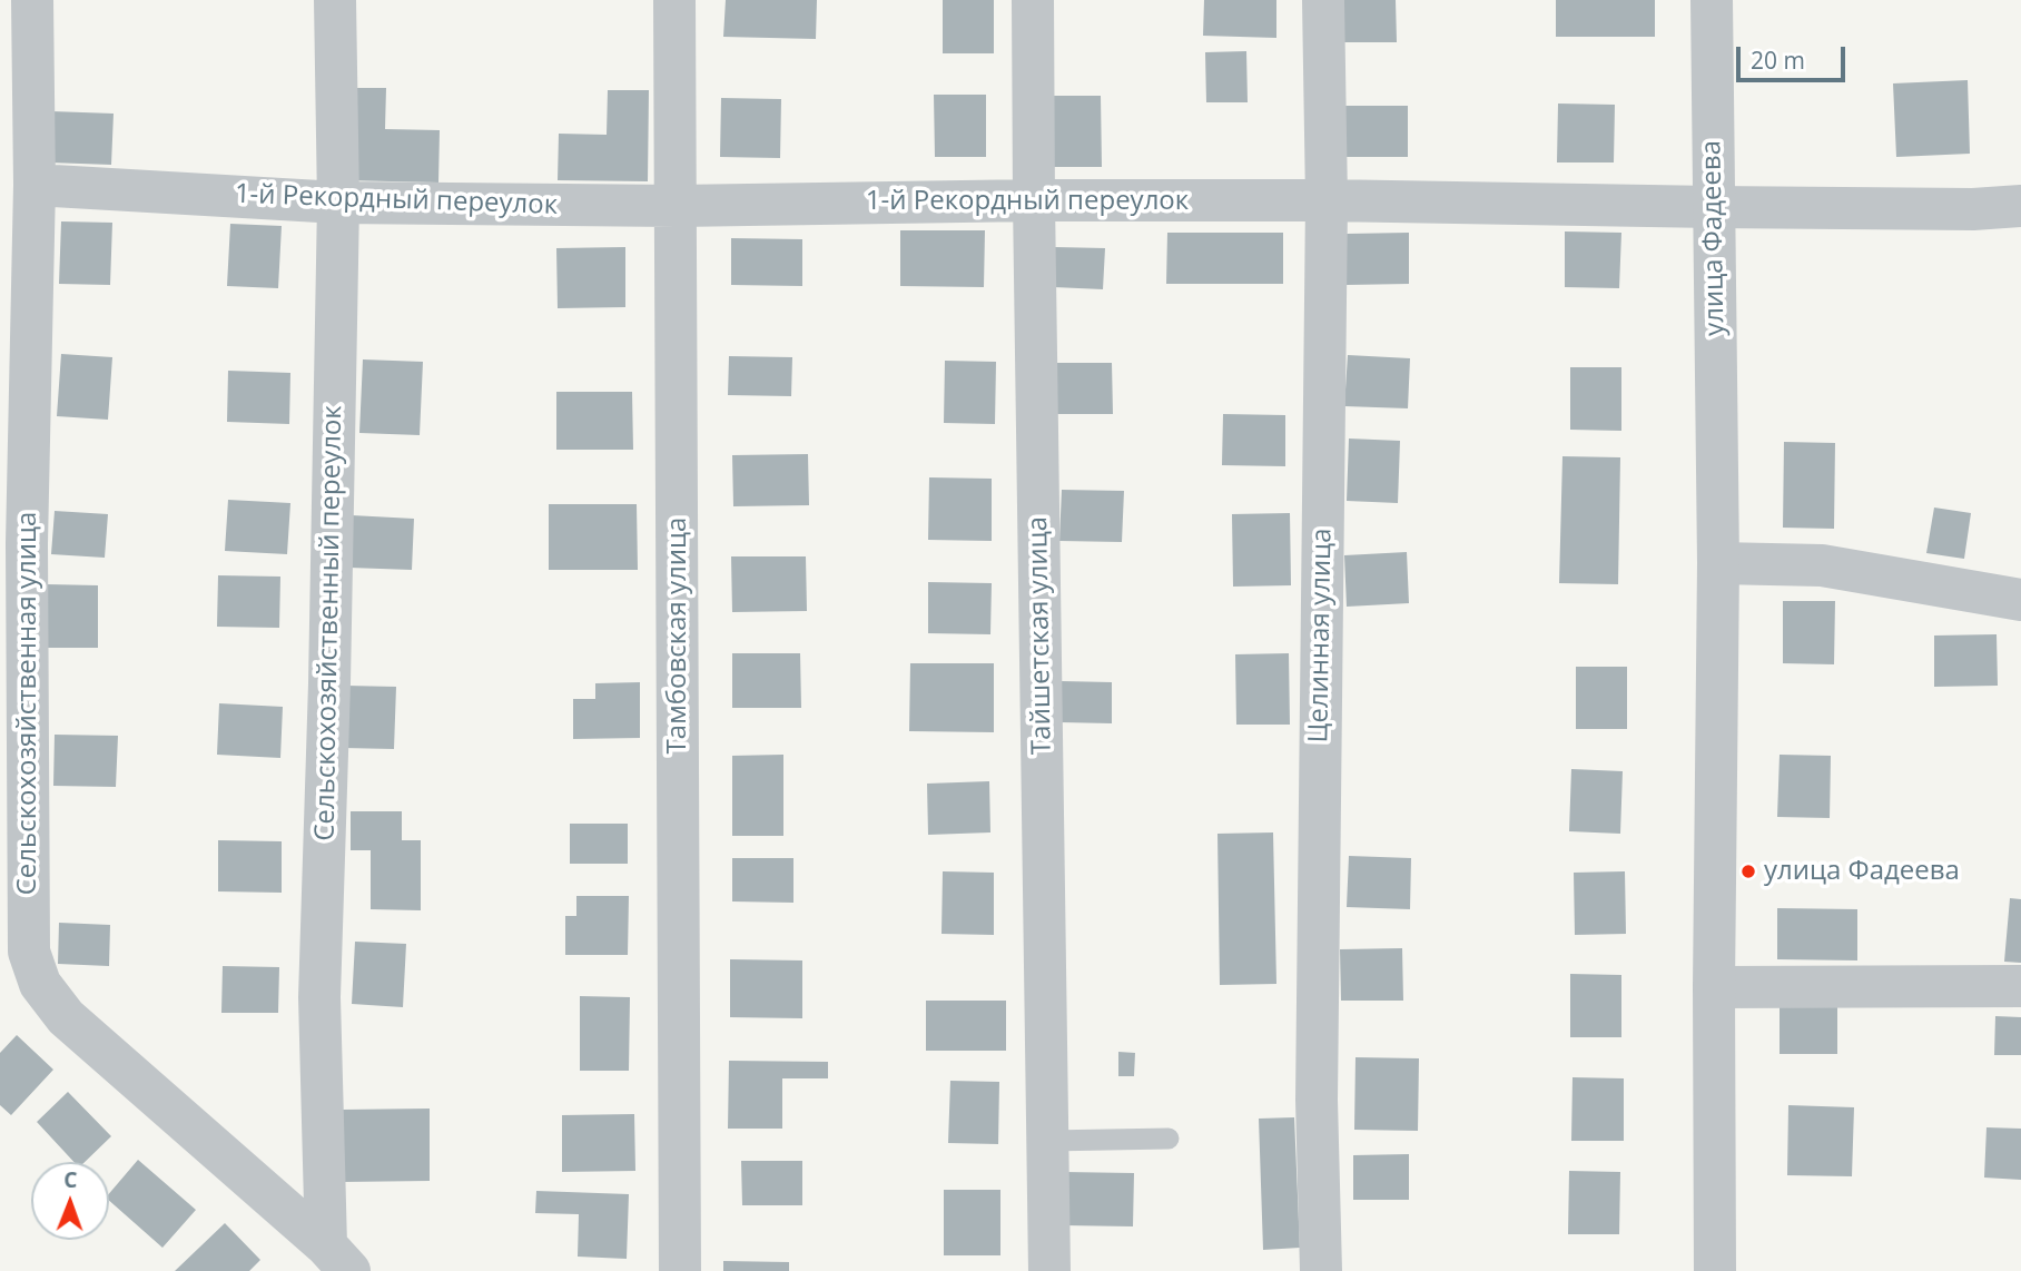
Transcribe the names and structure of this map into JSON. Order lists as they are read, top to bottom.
{
  "streets": {
    "street": [
      "1-й Рекордный переулок",
      "улица Фадеева",
      "Сельскохозяйственный переулок",
      "Тамбовская улица",
      "Тайшетская улица",
      "Целинная улица",
      "Сельскохозяйственная улица"
    ]
  },
  "crossings": [
    ["1-й Рекордный переулок", "улица Фадеева"],
    ["1-й Рекордный переулок", "Сельскохозяйственный переулок"],
    ["1-й Рекордный переулок", "Тамбовская улица"],
    ["1-й Рекордный переулок", "Тайшетская улица"],
    ["1-й Рекордный переулок", "Целинная улица"],
    ["1-й Рекордный переулок", "Сельскохозяйственная улица"],
    ["Сельскохозяйственный переулок", "Сельскохозяйственная улица"]
  ],
  "places": ["улица Фадеева"],
  "scale_bar": "20 m",
  "north": "top"
}
